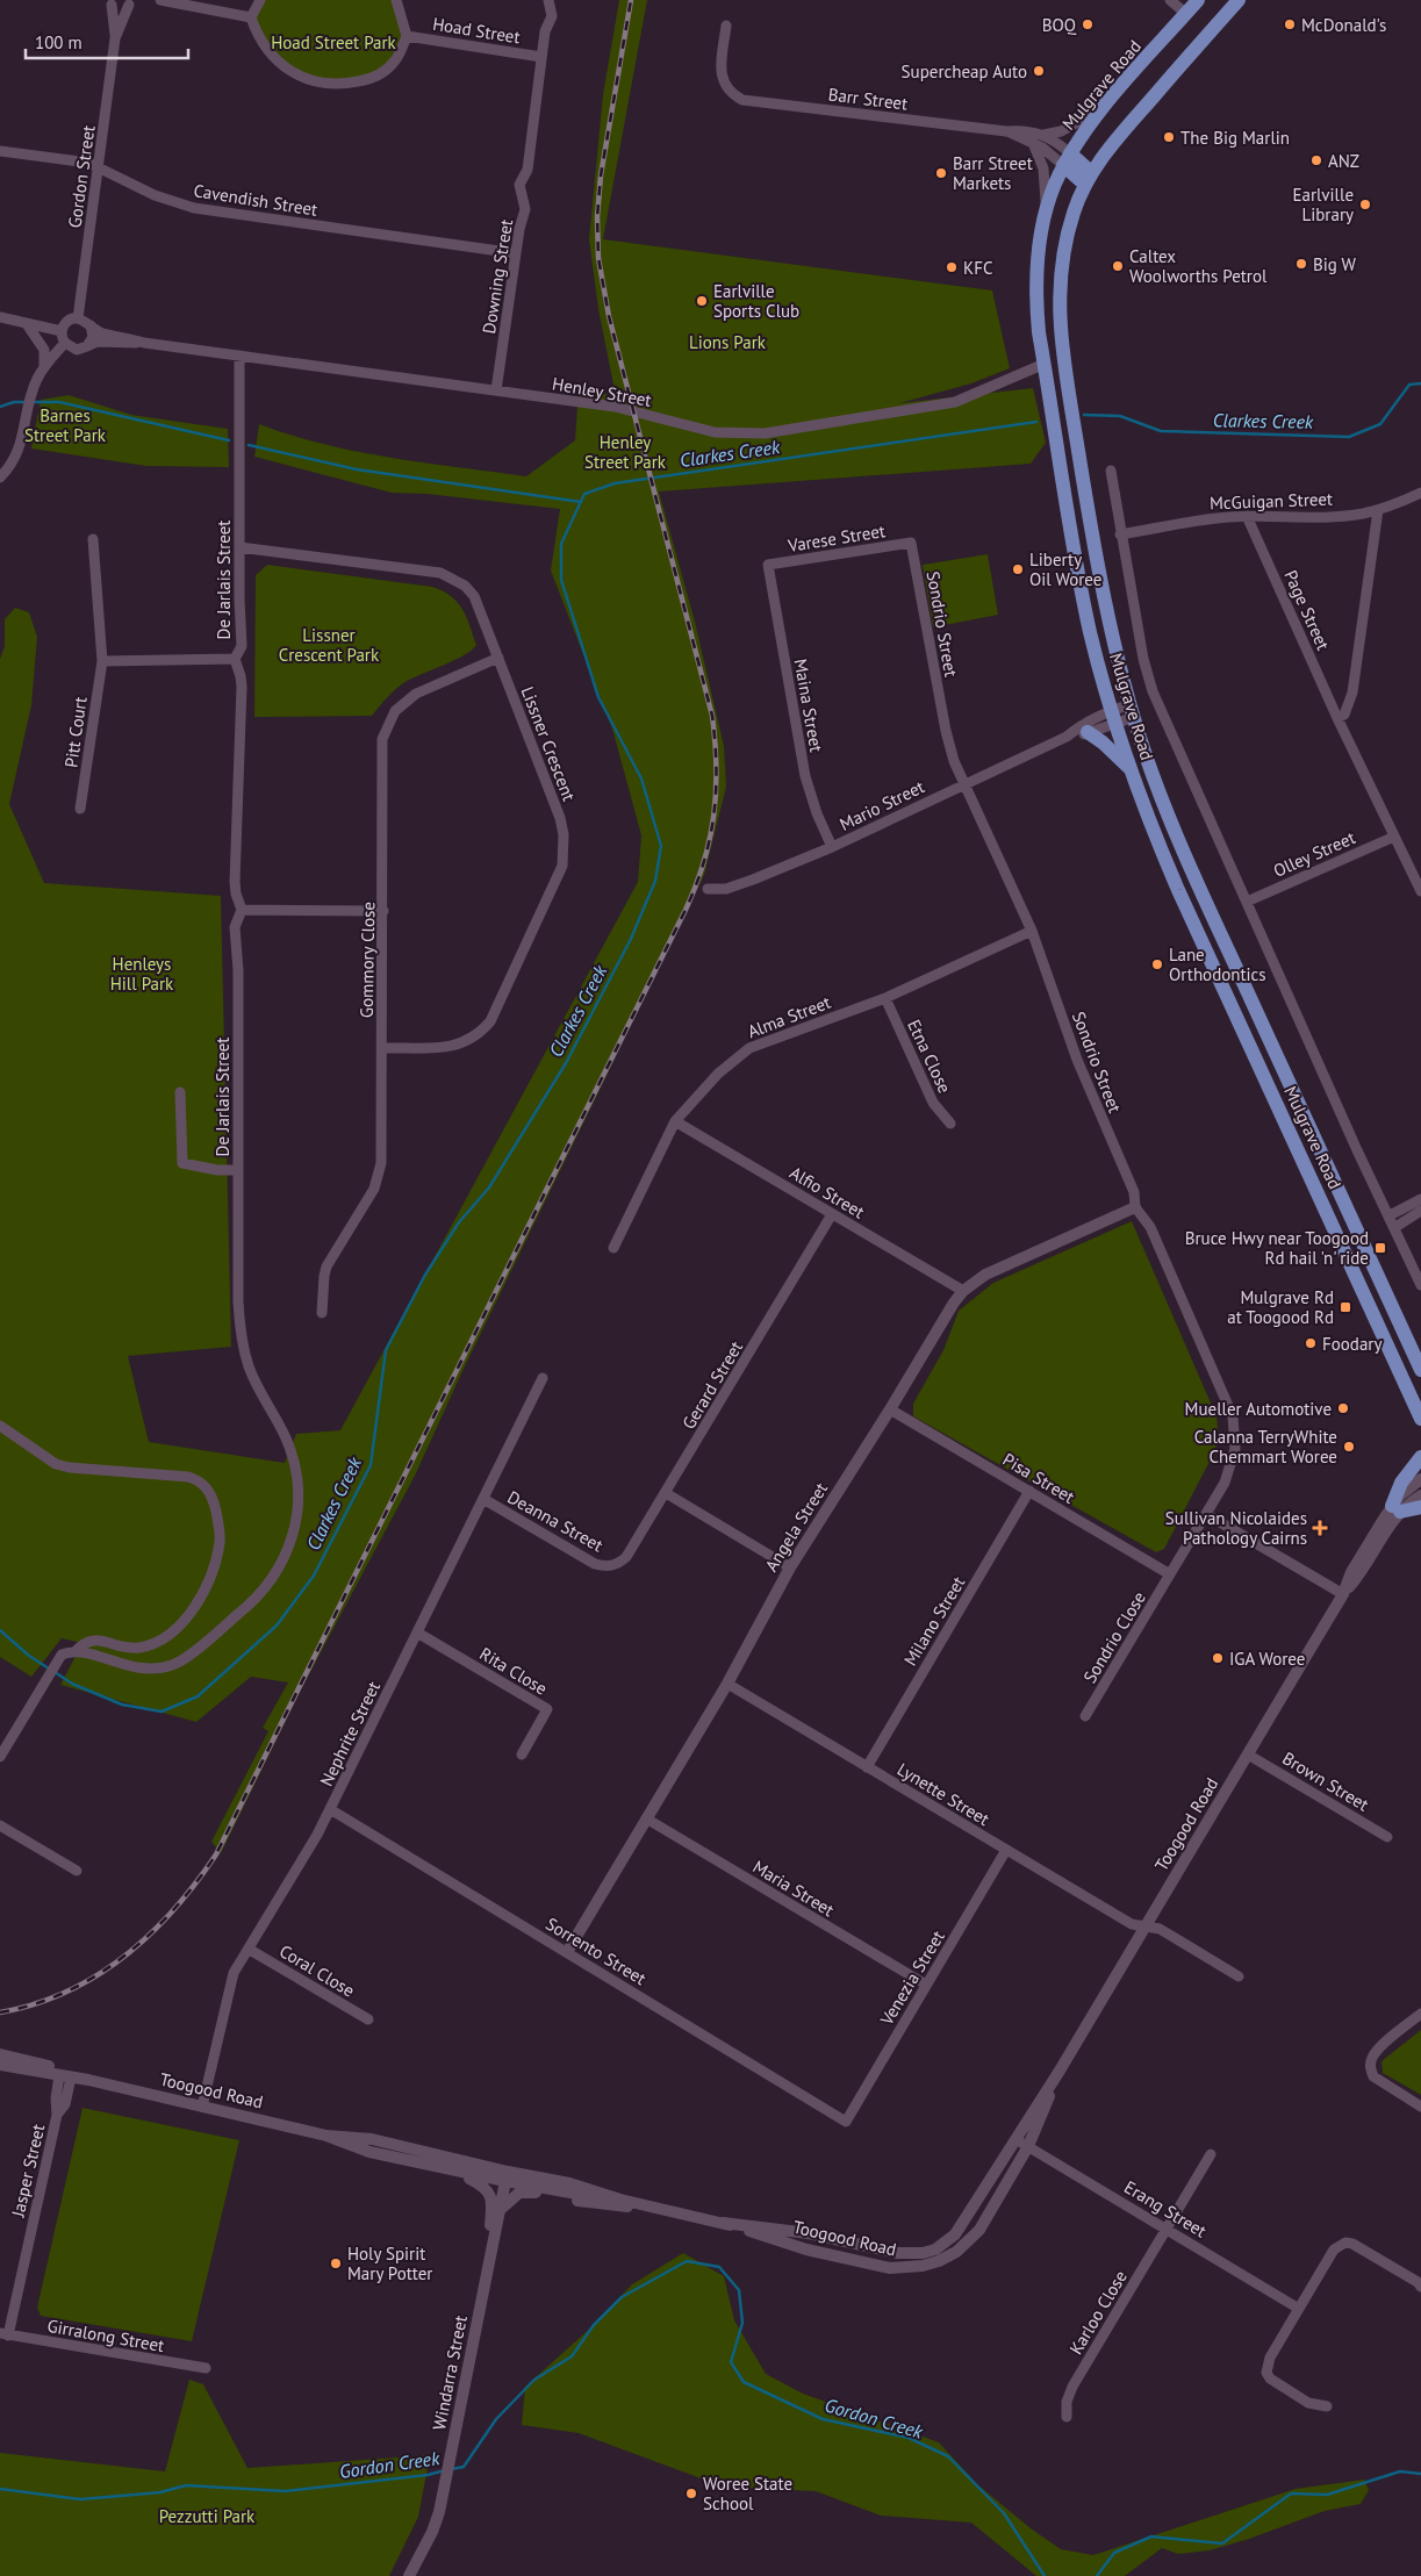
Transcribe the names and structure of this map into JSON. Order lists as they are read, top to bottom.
{
  "streets": {
    "main road": ["Mulgrave Road"],
    "street": [
      "Hoad Street",
      "Barr Street",
      "Gordon Street",
      "Cavendish Street",
      "Downing Street",
      "Henley Street",
      "McGuigan Street",
      "Varese Street",
      "De Jarlais Street",
      "Page Street",
      "Sondrio Street",
      "Maina Street",
      "Pitt Court",
      "Lissner Crescent",
      "Mario Street",
      "Olley Street",
      "Gommory Close",
      "Alma Street",
      "Etna Close",
      "Alfio Street",
      "Gerard Street",
      "Pisa Street",
      "Deanna Street",
      "Angela Street",
      "Milano Street",
      "Sondrio Close",
      "Rita Close",
      "Nephrite Street",
      "Brown Street",
      "Lynette Street",
      "Toogood Road",
      "Maria Street",
      "Sorrento Street",
      "Coral Close",
      "Venezia Street",
      "Jasper Street",
      "Erang Street",
      "Karloo Close",
      "Girralong Street",
      "Windarra Street"
    ]
  },
  "crossings": [
    ["Hoad Street", "Downing Street"],
    ["Mulgrave Road", "Barr Street"],
    ["Mulgrave Road", "Henley Street"],
    ["Mulgrave Road", "McGuigan Street"],
    ["Mulgrave Road", "Mario Street"],
    ["Mulgrave Road", "Olley Street"],
    ["Gordon Street", "Cavendish Street"],
    ["Gordon Street", "Henley Street"],
    ["Cavendish Street", "Downing Street"],
    ["Downing Street", "Henley Street"],
    ["Henley Street", "De Jarlais Street"],
    ["McGuigan Street", "Page Street"],
    ["Varese Street", "Sondrio Street"],
    ["Varese Street", "Maina Street"],
    ["De Jarlais Street", "Lissner Crescent"],
    ["Page Street", "Olley Street"],
    ["Sondrio Street", "Mario Street"],
    ["Sondrio Street", "Alma Street"],
    ["Sondrio Street", "Pisa Street"],
    ["Sondrio Street", "Angela Street"],
    ["Sondrio Street", "Sondrio Close"],
    ["Maina Street", "Mario Street"],
    ["Lissner Crescent", "Gommory Close"],
    ["Alma Street", "Etna Close"],
    ["Alma Street", "Alfio Street"],
    ["Alfio Street", "Gerard Street"],
    ["Alfio Street", "Angela Street"],
    ["Gerard Street", "Deanna Street"],
    ["Pisa Street", "Angela Street"],
    ["Pisa Street", "Milano Street"],
    ["Pisa Street", "Sondrio Close"],
    ["Deanna Street", "Nephrite Street"],
    ["Angela Street", "Lynette Street"],
    ["Angela Street", "Maria Street"],
    ["Angela Street", "Sorrento Street"],
    ["Milano Street", "Lynette Street"],
    ["Rita Close", "Nephrite Street"],
    ["Nephrite Street", "Toogood Road"],
    ["Nephrite Street", "Sorrento Street"],
    ["Nephrite Street", "Coral Close"],
    ["Brown Street", "Toogood Road"],
    ["Lynette Street", "Toogood Road"],
    ["Lynette Street", "Venezia Street"],
    ["Toogood Road", "Jasper Street"],
    ["Toogood Road", "Erang Street"],
    ["Toogood Road", "Windarra Street"],
    ["Maria Street", "Venezia Street"],
    ["Sorrento Street", "Venezia Street"],
    ["Jasper Street", "Girralong Street"],
    ["Erang Street", "Karloo Close"]
  ],
  "water": ["Clarkes Creek", "Gordon Creek"],
  "parks": [
    "Hoad Street Park",
    "Lions Park",
    "Barnes Street Park",
    "Henley Street Park",
    "Lissner Crescent Park",
    "Henleys Hill Park",
    "Pezzutti Park"
  ],
  "places": {
    "other": [
      "BOQ",
      "McDonald's",
      "Supercheap Auto",
      "The Big Marlin",
      "ANZ",
      "Barr Street Markets",
      "Earlville Library",
      "Big W",
      "Caltex Woolworths Petrol",
      "KFC",
      "Earlville Sports Club",
      "Liberty Oil Woree",
      "Lane Orthodontics",
      "Foodary",
      "Mueller Automotive",
      "Calanna TerryWhite Chemmart Woree",
      "IGA Woree",
      "Holy Spirit Mary Potter",
      "Woree State School"
    ],
    "transit": ["Bruce Hwy near Toogood Rd hail 'n' ride", "Mulgrave Rd at Toogood Rd"],
    "health": ["Sullivan Nicolaides Pathology Cairns"]
  },
  "scale_bar": "100 m"
}
